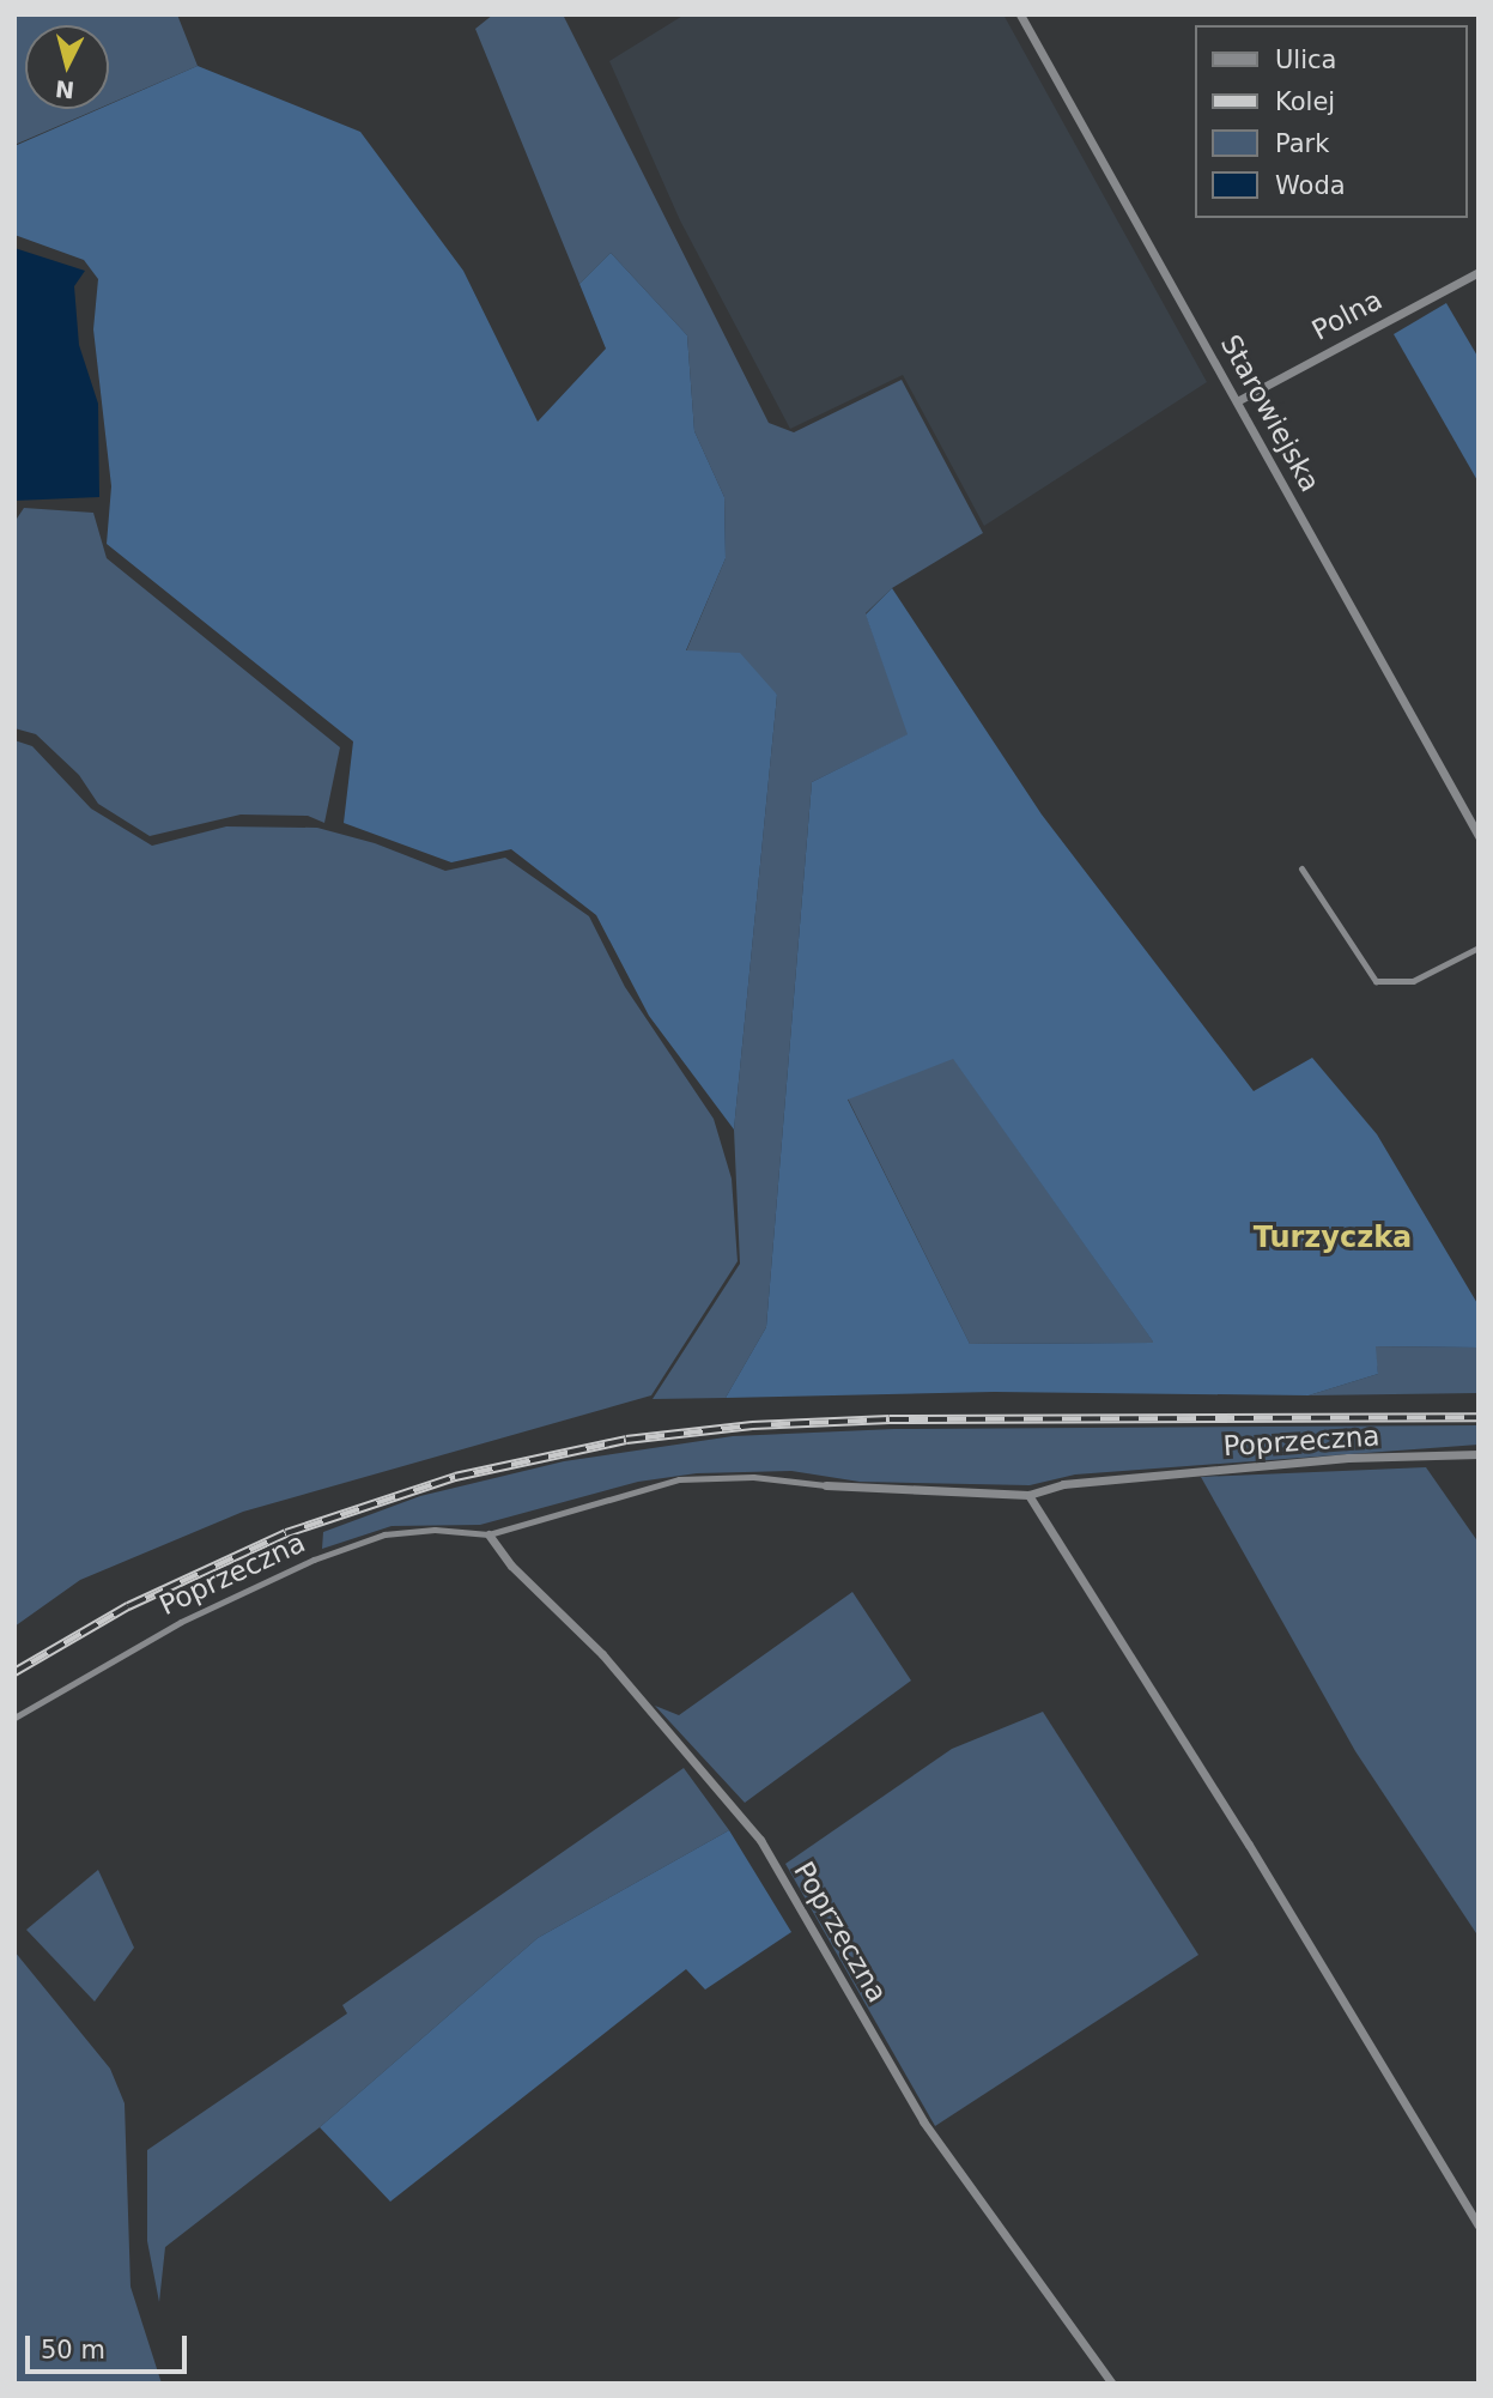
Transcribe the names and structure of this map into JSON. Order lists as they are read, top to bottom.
{
  "streets": {
    "street": ["Polna", "Starowiejska", "Poprzeczna"]
  },
  "crossings": [
    ["Polna", "Starowiejska"]
  ],
  "districts": ["Turzyczka"],
  "legend": [
    "Ulica",
    "Kolej",
    "Park",
    "Woda"
  ],
  "scale_bar": "50 m",
  "north": "bottom"
}
